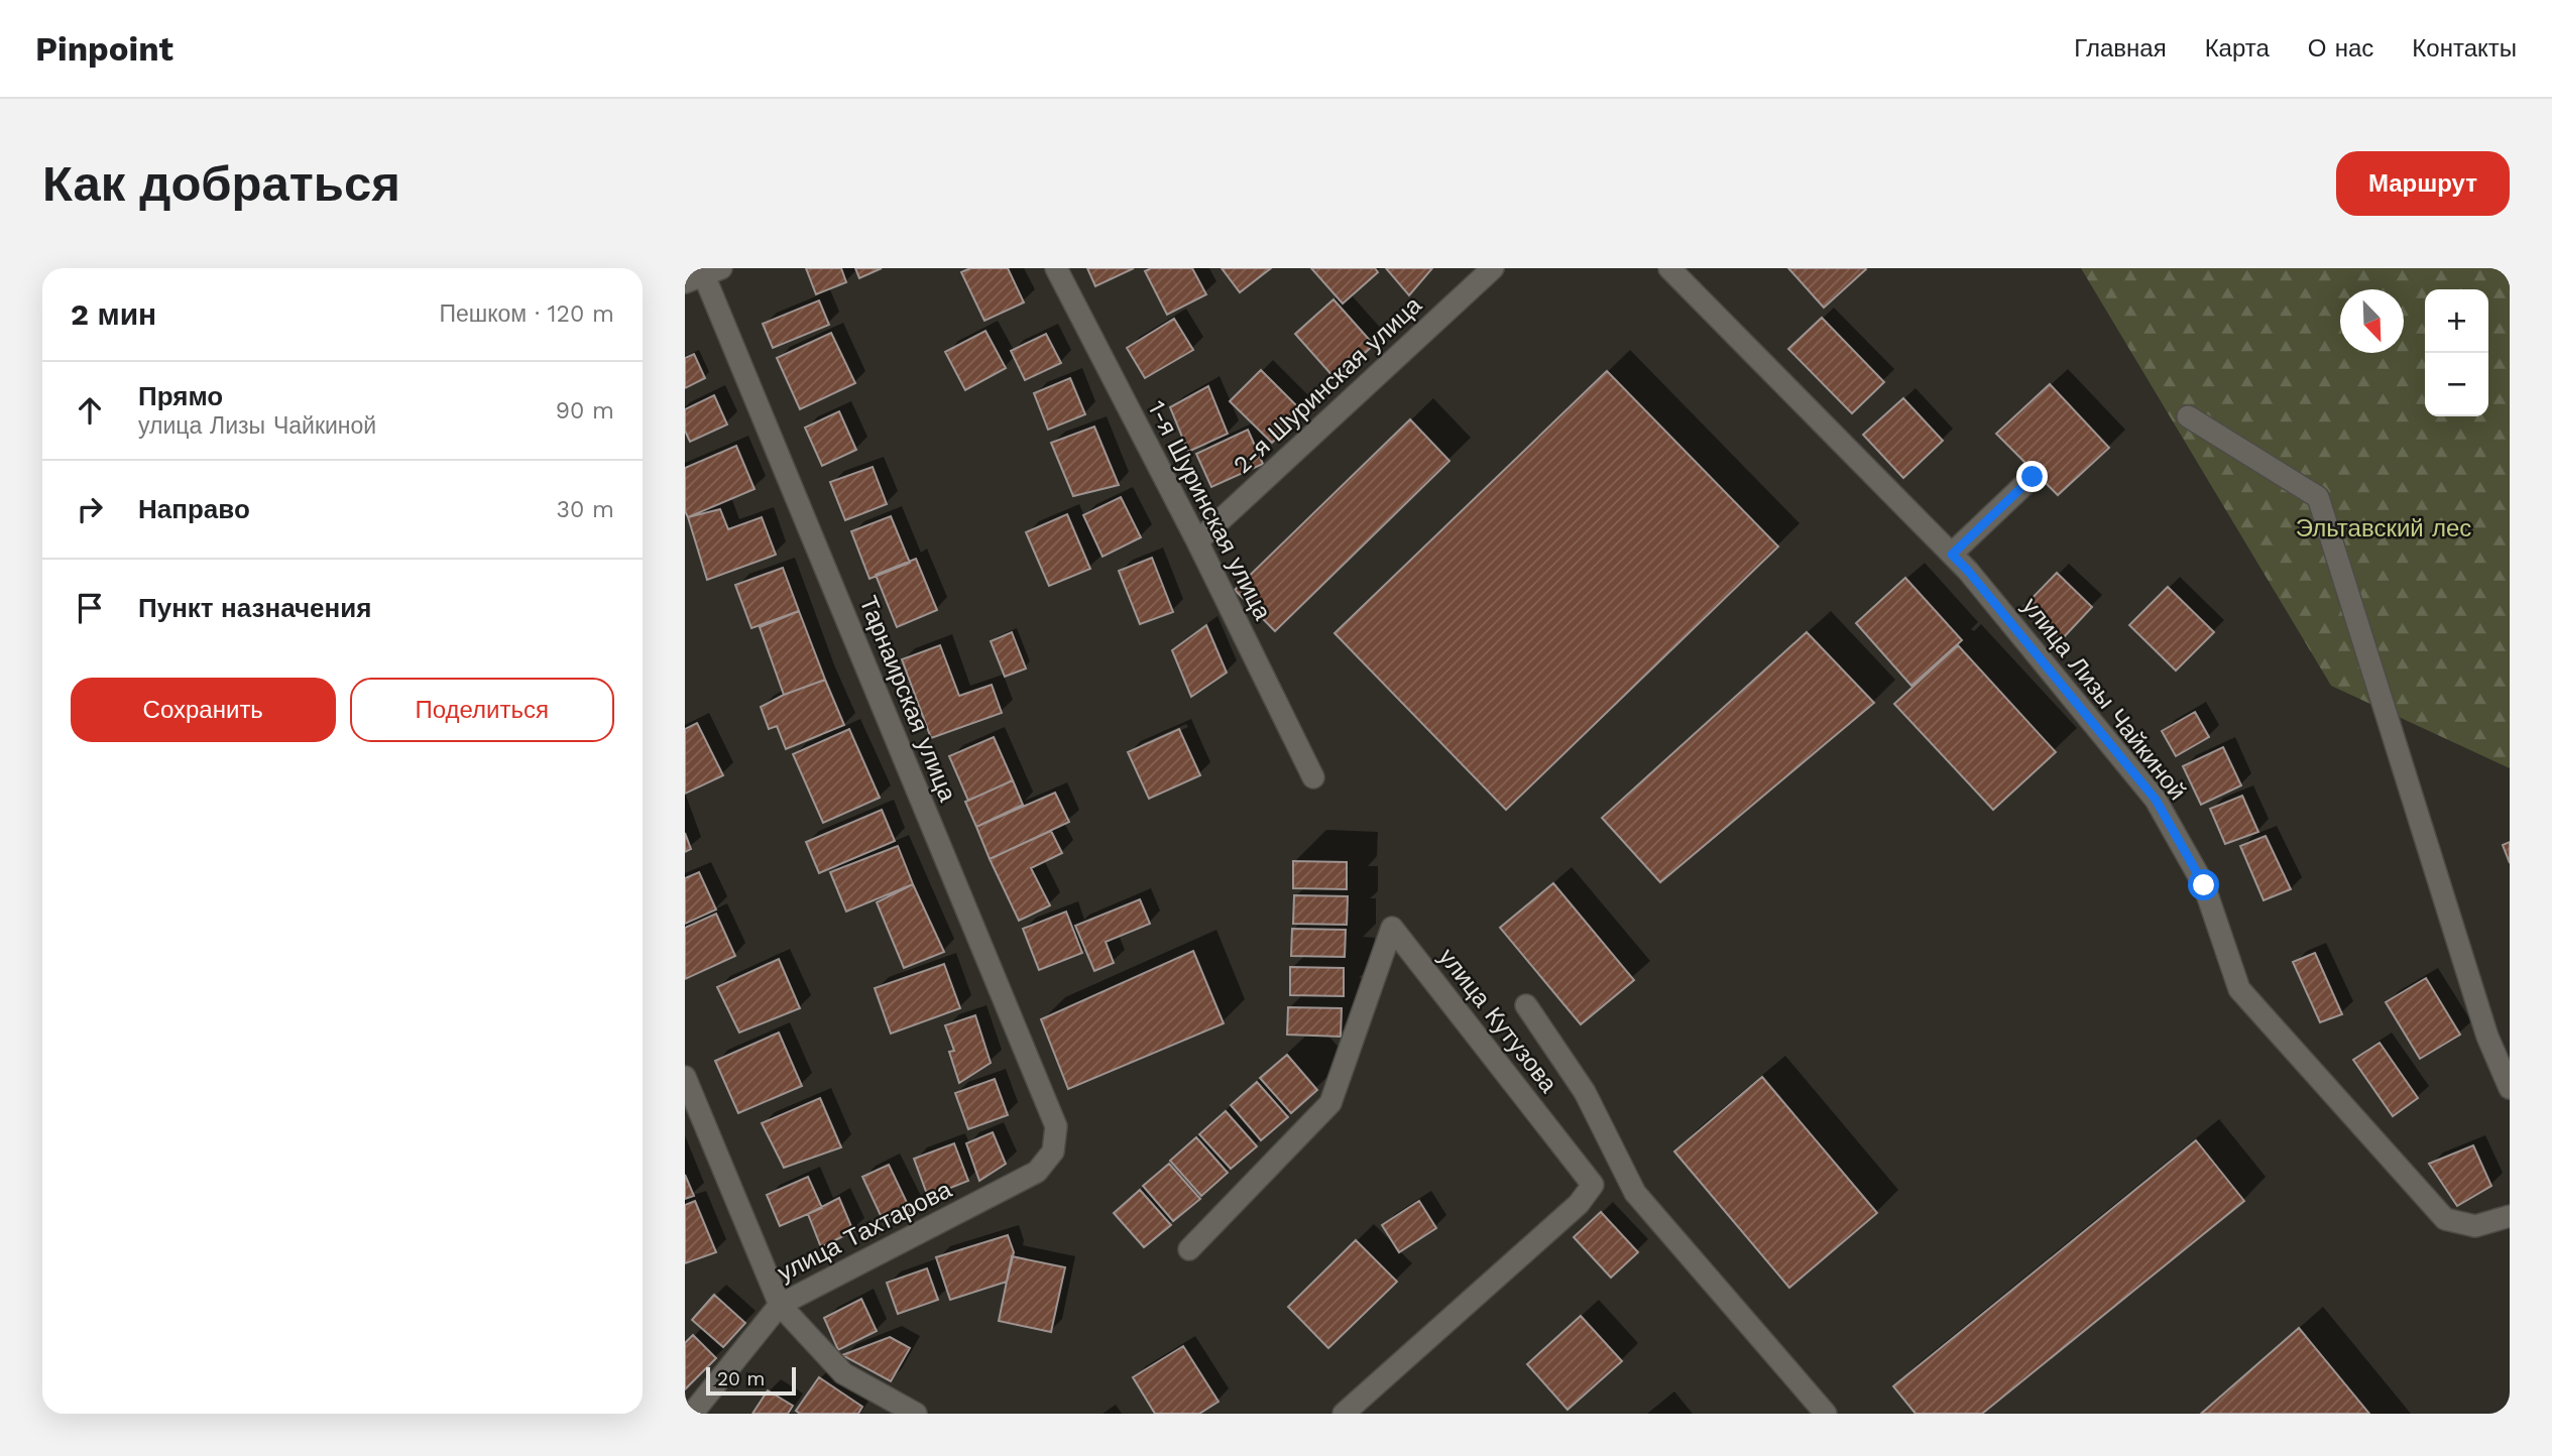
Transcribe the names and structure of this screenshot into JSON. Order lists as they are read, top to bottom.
{
  "streets": {
    "street": [
      "2-я Шуринская улица",
      "1-я Шуринская улица",
      "Тарнаирская улица",
      "улица Лизы Чайкиной",
      "улица Кутузова",
      "улица Тахтарова"
    ]
  },
  "crossings": [
    ["2-я Шуринская улица", "1-я Шуринская улица"],
    ["Тарнаирская улица", "улица Тахтарова"]
  ],
  "parks": ["Эльтавский лес"],
  "scale_bar": "20 m",
  "north": "bottom right",
  "page": {
    "header": "Pinpoint",
    "nav": [
      "Главная",
      "Карта",
      "О нас",
      "Контакты"
    ],
    "buttons": [
      "Маршрут",
      ["Сохранить", "Поделиться"]
    ],
    "title": "Как добраться",
    "heading": ["2 мин", "Пешком · 120 m"],
    "map_buttons": ["+", "−"],
    "list": [
      ["Прямо", "улица Лизы Чайкиной", "90 m"],
      ["Направо", "30 m"],
      "Пункт назначения"
    ],
    "scale": "20 m"
  }
}
